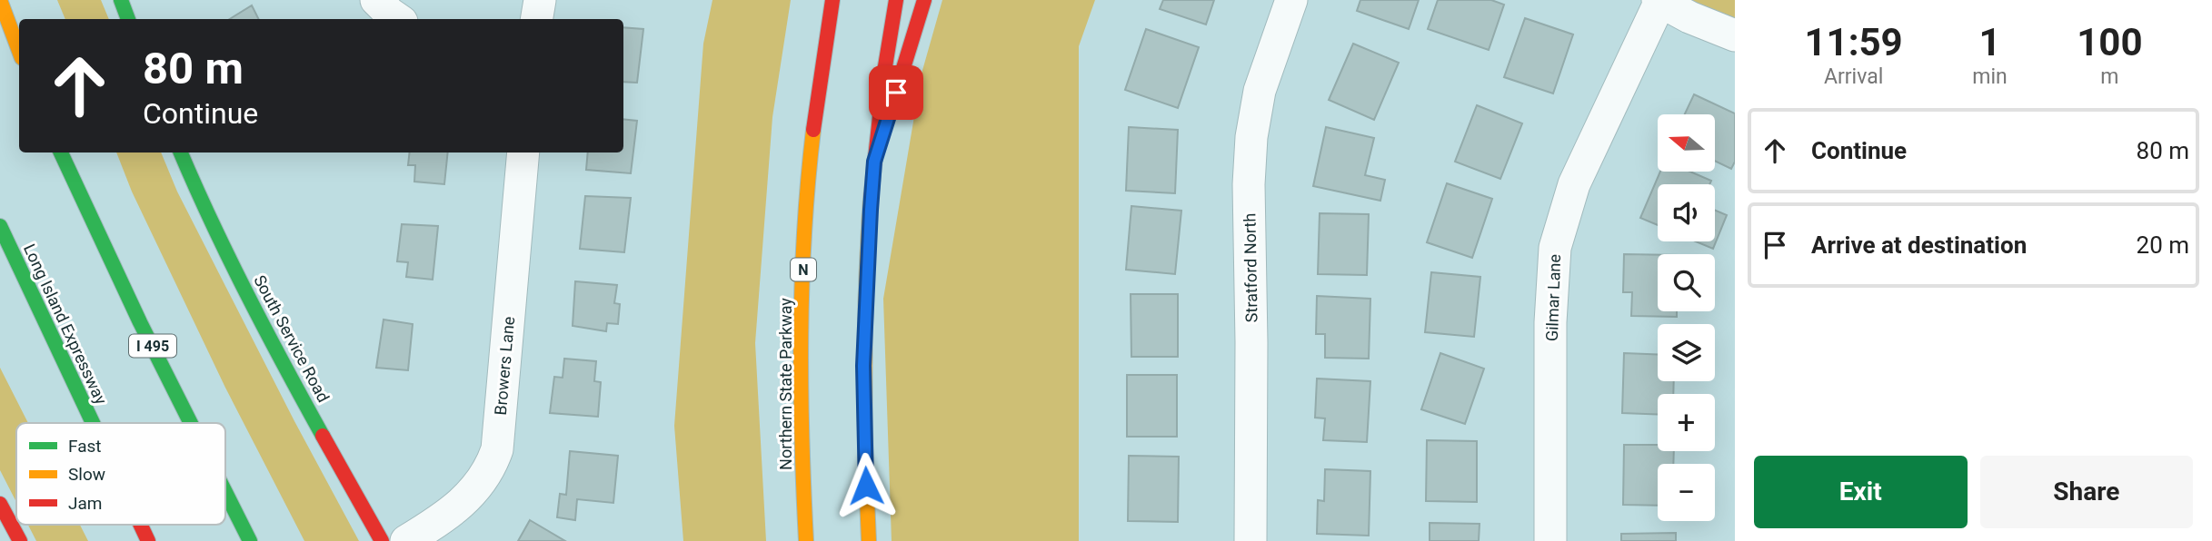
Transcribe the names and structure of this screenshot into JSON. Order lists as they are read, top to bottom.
{
  "streets": {
    "main road": [
      "N",
      "Long Island Expressway",
      "South Service Road",
      "I 495",
      "Northern State Parkway"
    ],
    "street": ["Stratford North", "Gilmar Lane", "Browers Lane"]
  },
  "legend": ["Fast", "Slow", "Jam"],
  "north": "left",
  "page": {
    "eta": [
      "11:59",
      "Arrival",
      "1",
      "min",
      "100",
      "m"
    ],
    "turn": ["80 m", "Continue"],
    "list": [
      {
        "name": "Continue",
        "value": "80 m"
      },
      {
        "name": "Arrive at destination",
        "value": "20 m"
      }
    ],
    "map_buttons": ["+", "−"],
    "buttons": ["Exit", "Share"]
  }
}
